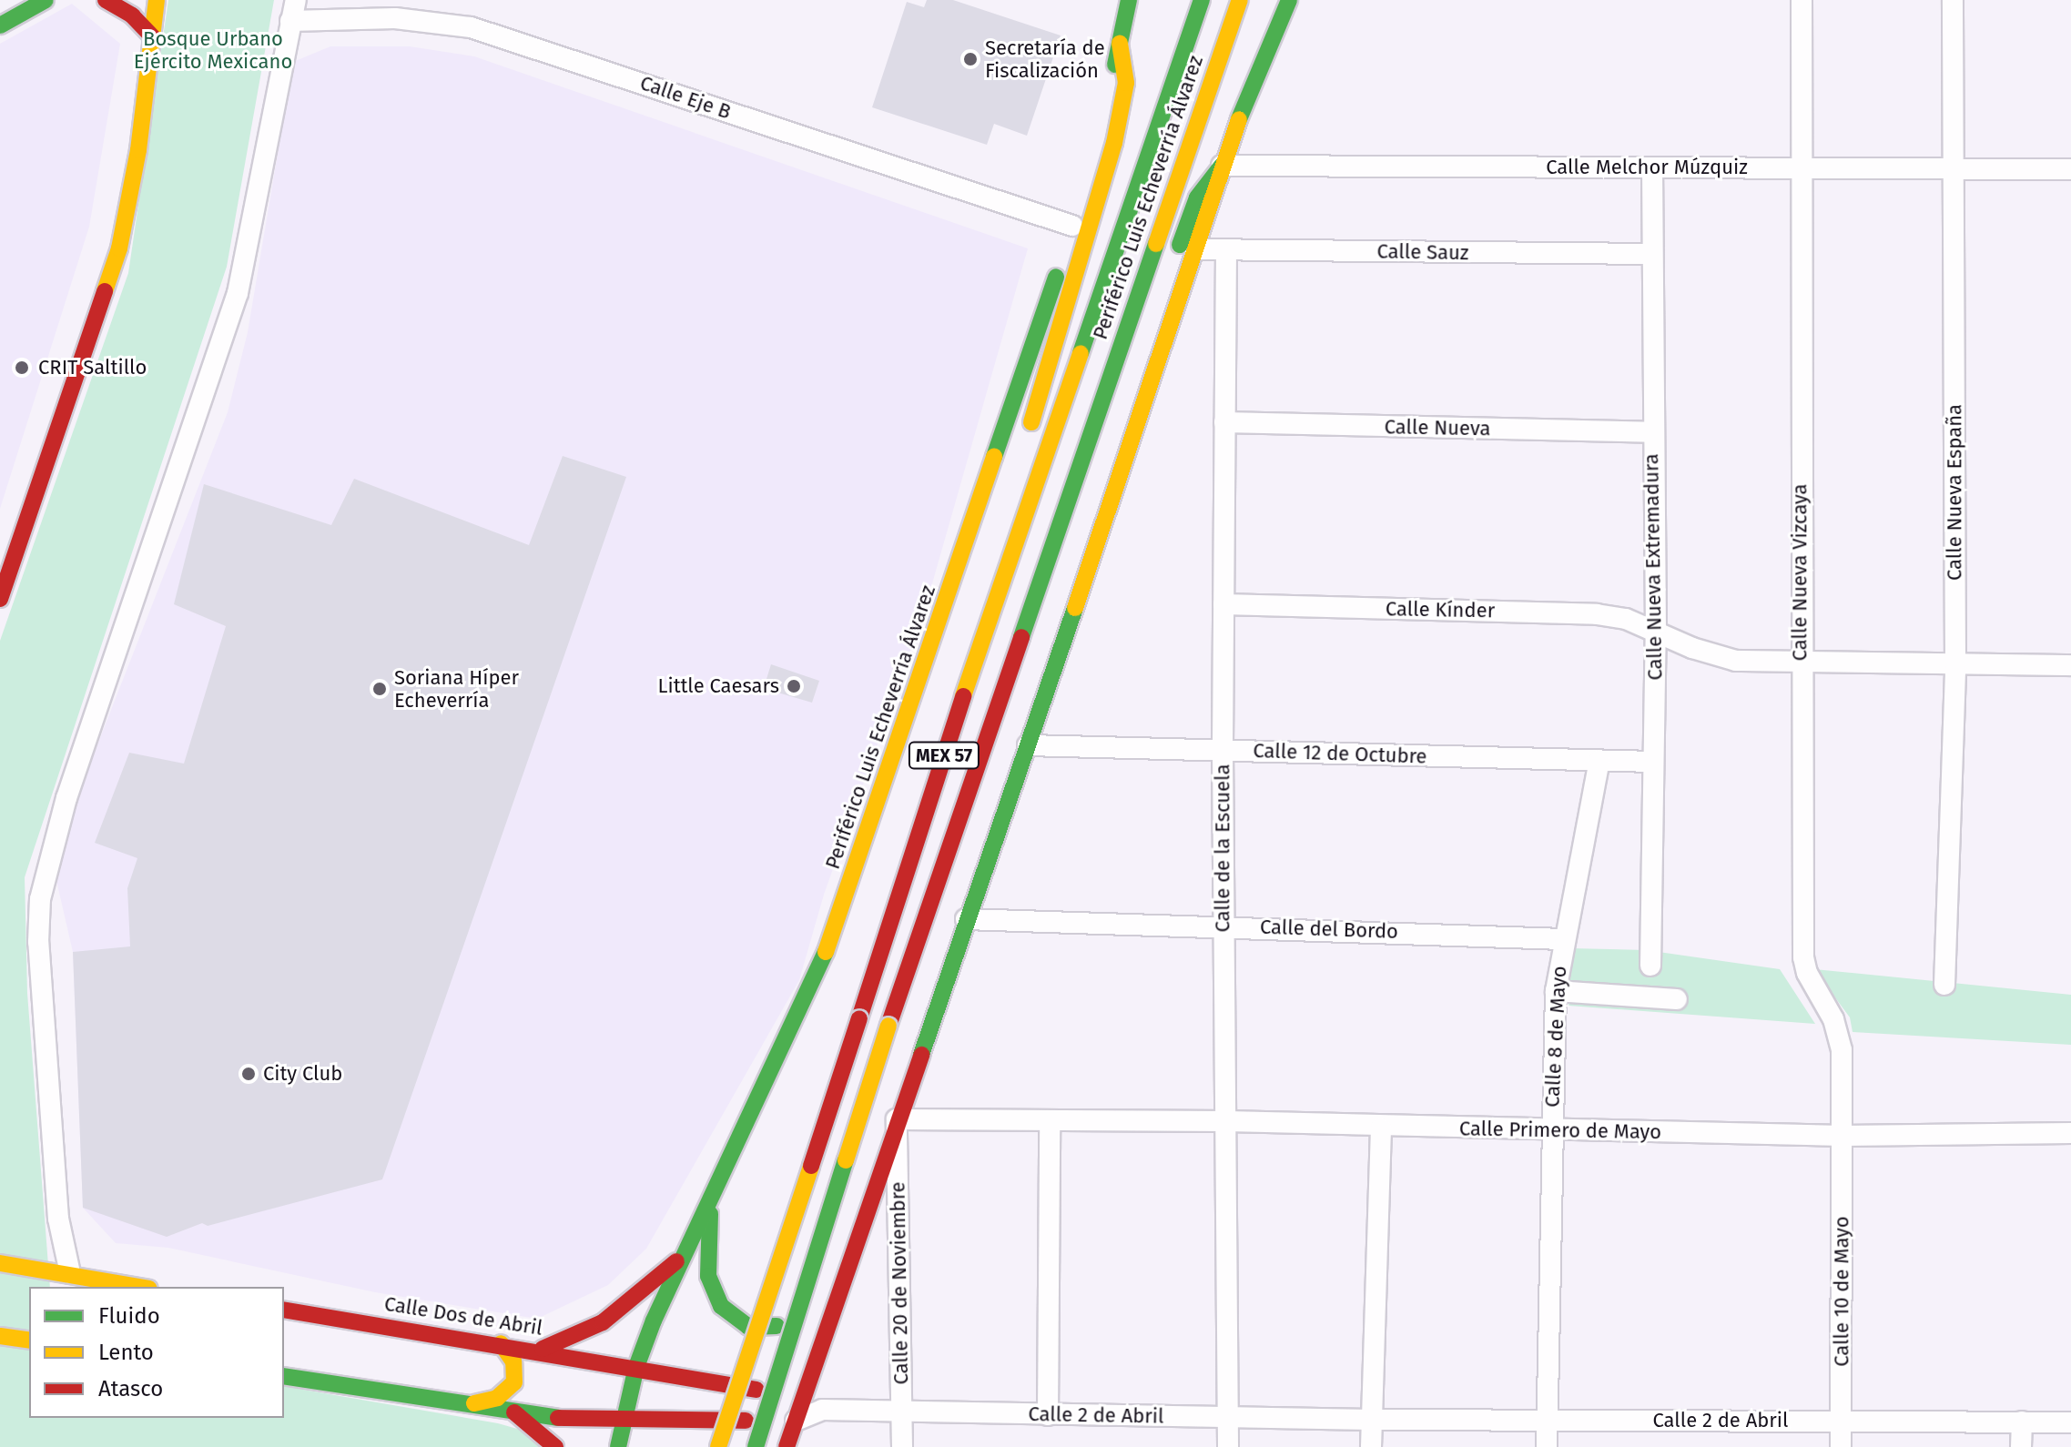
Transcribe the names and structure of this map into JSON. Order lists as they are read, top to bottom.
{
  "streets": {
    "main road": [
      "Periférico Luis Echeverría Álvarez",
      "MEX 57",
      "Calle Dos de Abril",
      "Calle 2 de Abril"
    ],
    "street": [
      "Calle Eje B",
      "Calle Melchor Múzquiz",
      "Calle Sauz",
      "Calle Nueva",
      "Calle Nueva España",
      "Calle Nueva Extremadura",
      "Calle Nueva Vizcaya",
      "Calle Kínder",
      "Calle 12 de Octubre",
      "Calle de la Escuela",
      "Calle del Bordo",
      "Calle 8 de Mayo",
      "Calle Primero de Mayo",
      "Calle 20 de Noviembre",
      "Calle 10 de Mayo"
    ]
  },
  "crossings": [
    ["Calle Eje B", "Periférico Luis Echeverría Álvarez"],
    ["Calle Melchor Múzquiz", "Calle Nueva España"],
    ["Calle Melchor Múzquiz", "Calle Nueva Extremadura"],
    ["Calle Melchor Múzquiz", "Calle Nueva Vizcaya"],
    ["Periférico Luis Echeverría Álvarez", "Calle Dos de Abril"],
    ["Periférico Luis Echeverría Álvarez", "Calle 2 de Abril"],
    ["Calle Sauz", "Calle Nueva Extremadura"],
    ["Calle Sauz", "Calle de la Escuela"],
    ["Calle Nueva", "Calle Nueva Extremadura"],
    ["Calle Nueva", "Calle de la Escuela"],
    ["Calle Nueva España", "Calle Kínder"],
    ["Calle Nueva Extremadura", "Calle Kínder"],
    ["Calle Nueva Extremadura", "Calle 12 de Octubre"],
    ["Calle Nueva Vizcaya", "Calle Kínder"],
    ["Calle Nueva Vizcaya", "Calle Primero de Mayo"],
    ["Calle Nueva Vizcaya", "Calle 10 de Mayo"],
    ["Calle Kínder", "Calle de la Escuela"],
    ["Calle 12 de Octubre", "Calle de la Escuela"],
    ["Calle 12 de Octubre", "Calle 8 de Mayo"],
    ["Calle de la Escuela", "Calle del Bordo"],
    ["Calle de la Escuela", "Calle Primero de Mayo"],
    ["Calle de la Escuela", "Calle 2 de Abril"],
    ["Calle del Bordo", "Calle 8 de Mayo"],
    ["Calle 8 de Mayo", "Calle Primero de Mayo"],
    ["Calle 8 de Mayo", "Calle 2 de Abril"],
    ["Calle Primero de Mayo", "Calle 20 de Noviembre"],
    ["Calle Primero de Mayo", "Calle 10 de Mayo"],
    ["Calle 20 de Noviembre", "Calle 2 de Abril"],
    ["Calle 10 de Mayo", "Calle 2 de Abril"],
    ["Calle Dos de Abril", "Calle 2 de Abril"]
  ],
  "parks": ["Bosque Urbano Ejército Mexicano"],
  "places": [
    "Secretaría de Fiscalización",
    "CRIT Saltillo",
    "Little Caesars",
    "Soriana Híper Echeverría",
    "City Club"
  ],
  "legend": ["Fluido", "Lento", "Atasco"]
}
